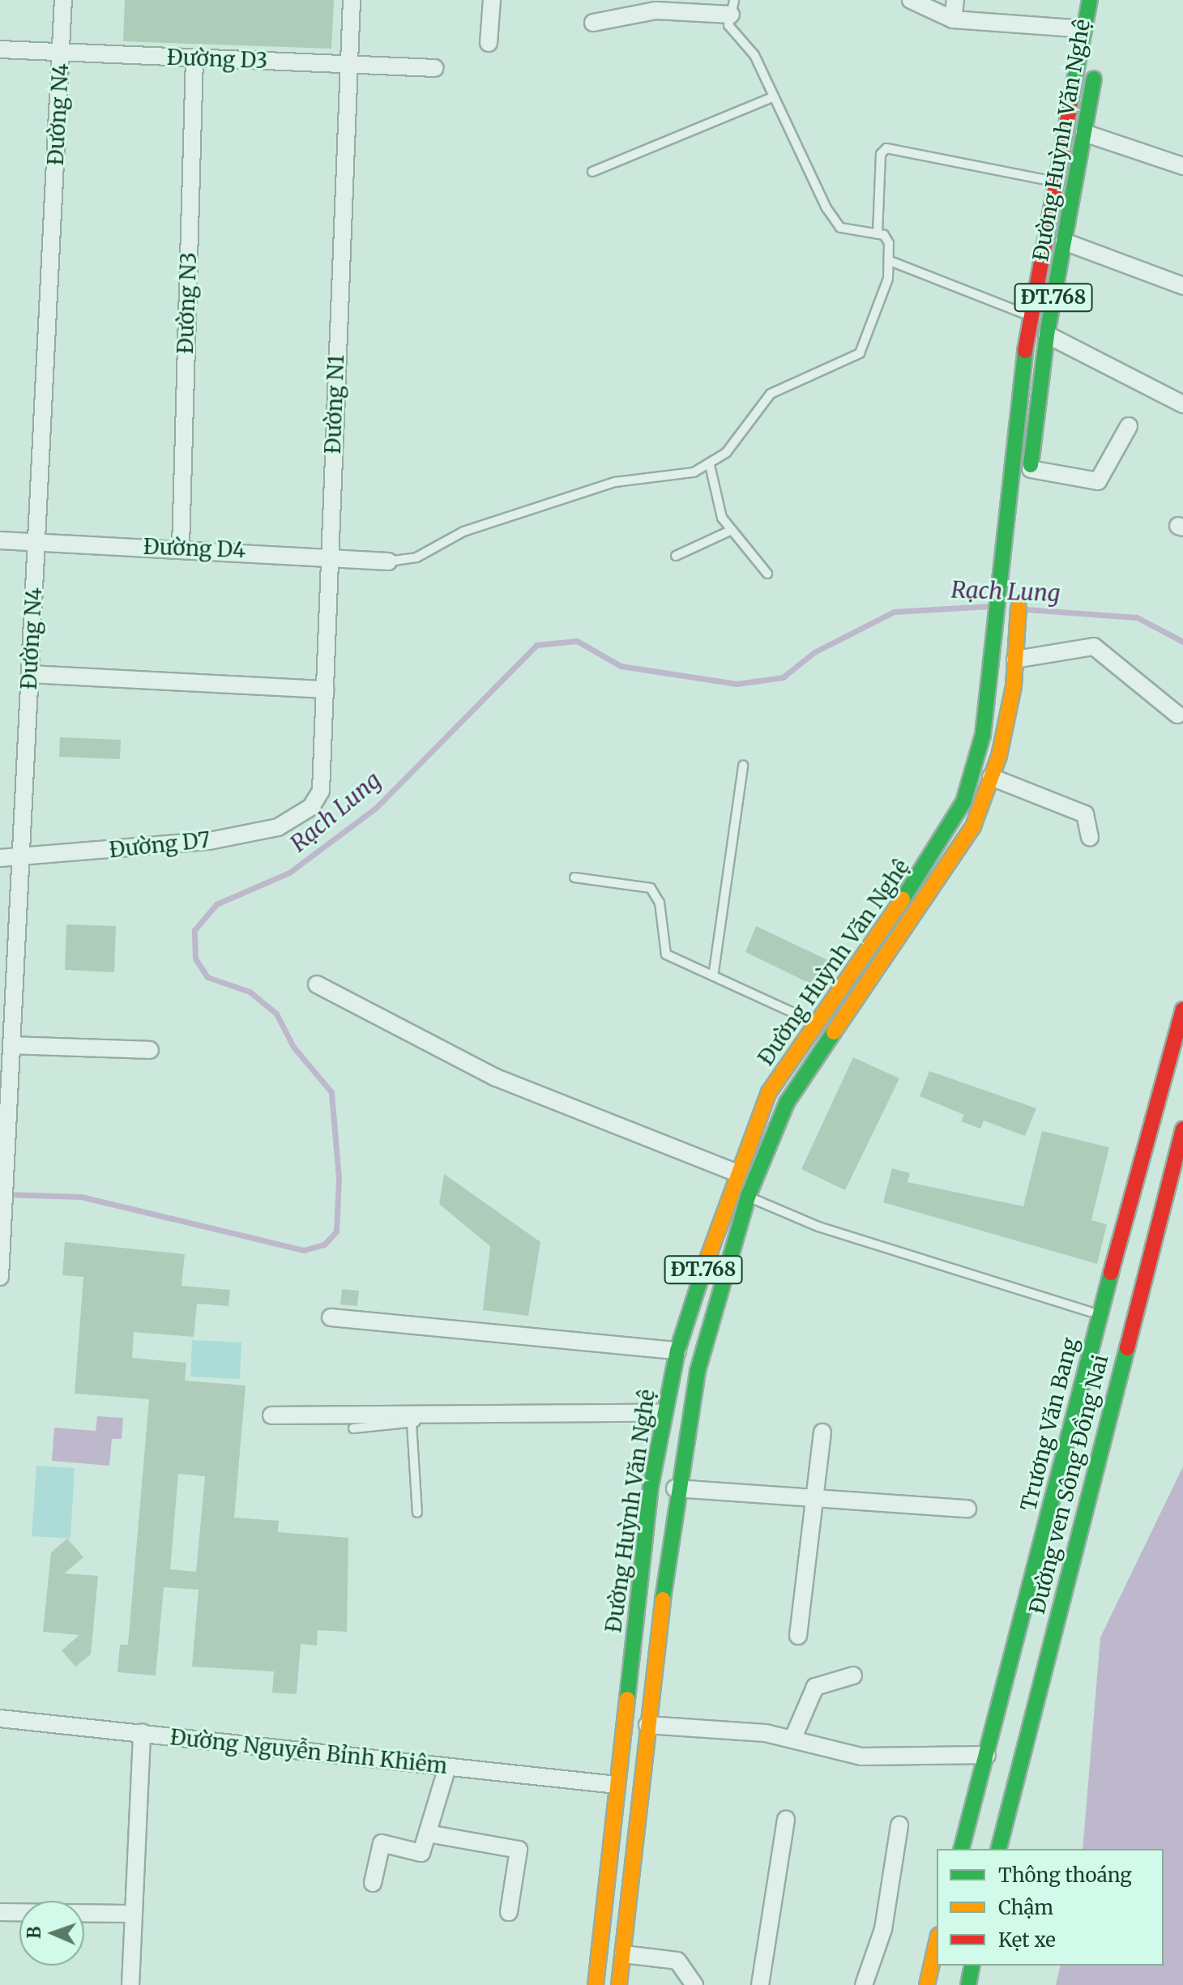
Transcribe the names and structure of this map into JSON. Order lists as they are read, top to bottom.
{
  "streets": {
    "main road": [
      "Đường Huỳnh Văn Nghệ",
      "ĐT.768",
      "Trương Văn Bang",
      "Đường ven Sông Đồng Nai"
    ],
    "street": [
      "Đường D3",
      "Đường N4",
      "Đường N3",
      "Đường N1",
      "Đường D4",
      "Đường D7",
      "Đường Nguyễn Bỉnh Khiêm"
    ]
  },
  "crossings": [
    ["Đường D3", "Đường N4"],
    ["Đường D3", "Đường N3"],
    ["Đường D3", "Đường N1"],
    ["Đường N4", "Đường D4"],
    ["Đường N4", "Đường D7"],
    ["Đường Huỳnh Văn Nghệ", "Đường Nguyễn Bỉnh Khiêm"],
    ["Đường N3", "Đường D4"],
    ["Đường N1", "Đường D4"],
    ["Đường N1", "Đường D7"]
  ],
  "water": ["Rạch Lung"],
  "legend": ["Thông thoáng", "Chậm", "Kẹt xe"],
  "north": "left"
}
